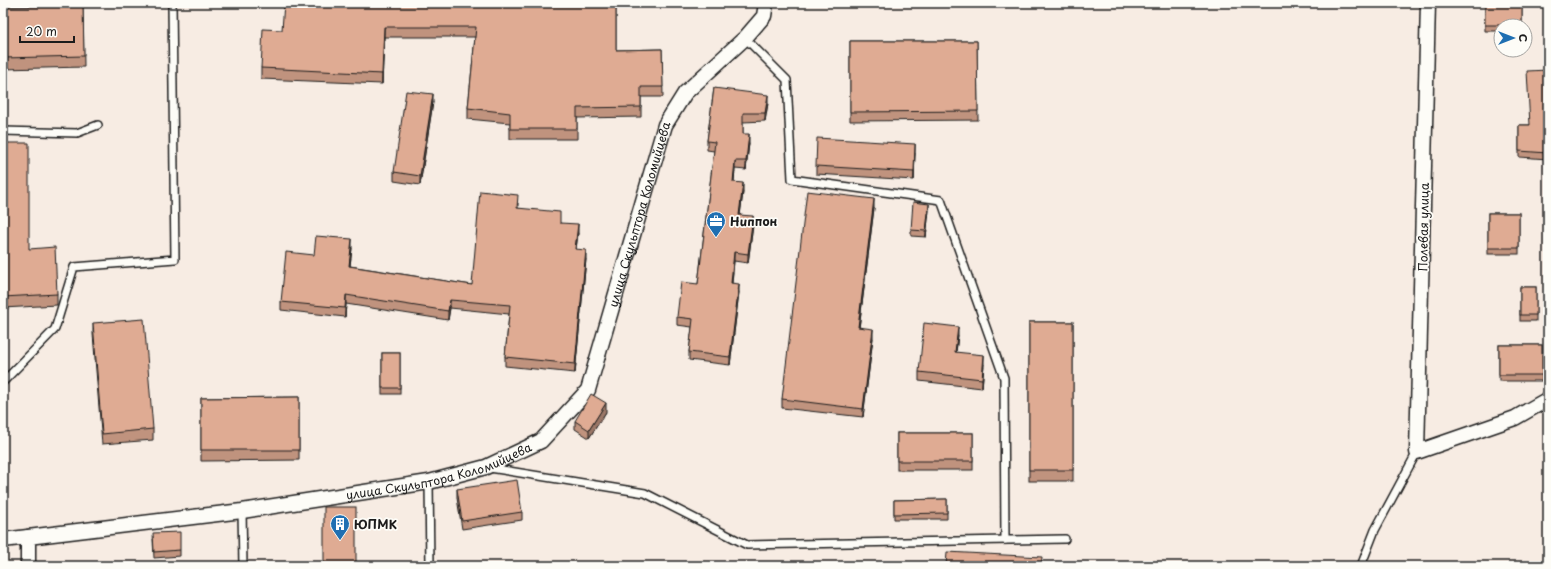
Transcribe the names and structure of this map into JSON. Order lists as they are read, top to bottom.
{
  "streets": {
    "street": ["улица Скульптора Коломийцева", "Полевая улица"]
  },
  "places": {
    "office": ["Ниппон"],
    "building": ["ЮПМК"]
  },
  "scale_bar": "20 m",
  "north": "right"
}
